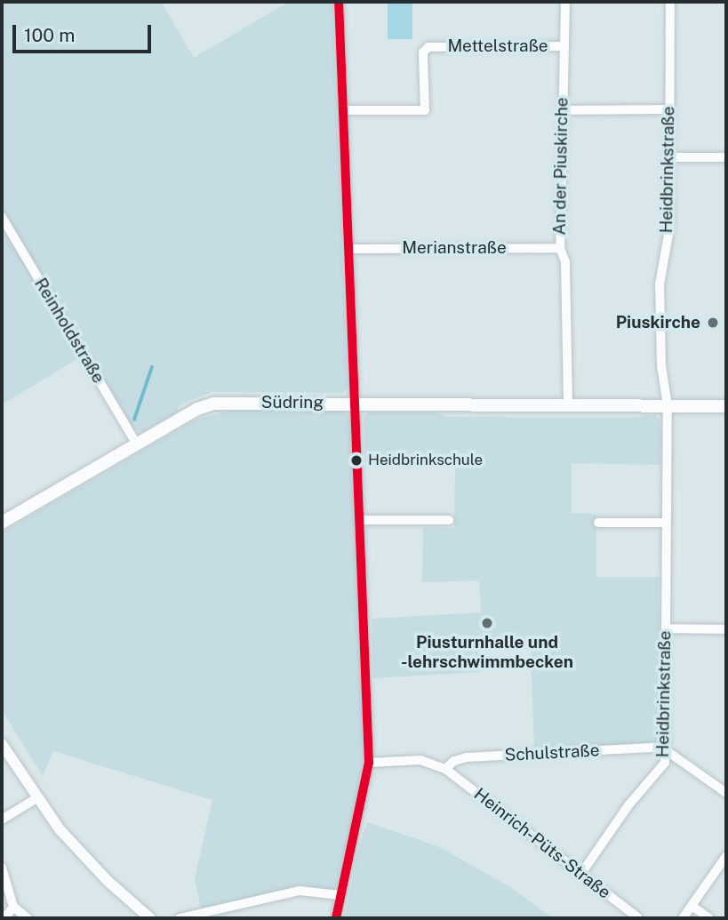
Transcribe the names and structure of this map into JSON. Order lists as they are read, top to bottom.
{
  "streets": {
    "main road": ["Südring"],
    "street": [
      "Mettelstraße",
      "An der Piuskirche",
      "Heidbrinkstraße",
      "Merianstraße",
      "Reinholdstraße",
      "Schulstraße",
      "Heinrich-Püts-Straße"
    ]
  },
  "crossings": [
    ["Mettelstraße", "An der Piuskirche"],
    ["An der Piuskirche", "Merianstraße"],
    ["An der Piuskirche", "Südring"],
    ["Heidbrinkstraße", "Südring"],
    ["Heidbrinkstraße", "Schulstraße"],
    ["Heidbrinkstraße", "Heinrich-Püts-Straße"],
    ["Reinholdstraße", "Südring"],
    ["Schulstraße", "Heinrich-Püts-Straße"]
  ],
  "places": ["Piuskirche", "Heidbrinkschule", "Piusturnhalle und -lehrschwimmbecken"],
  "scale_bar": "100 m"
}
